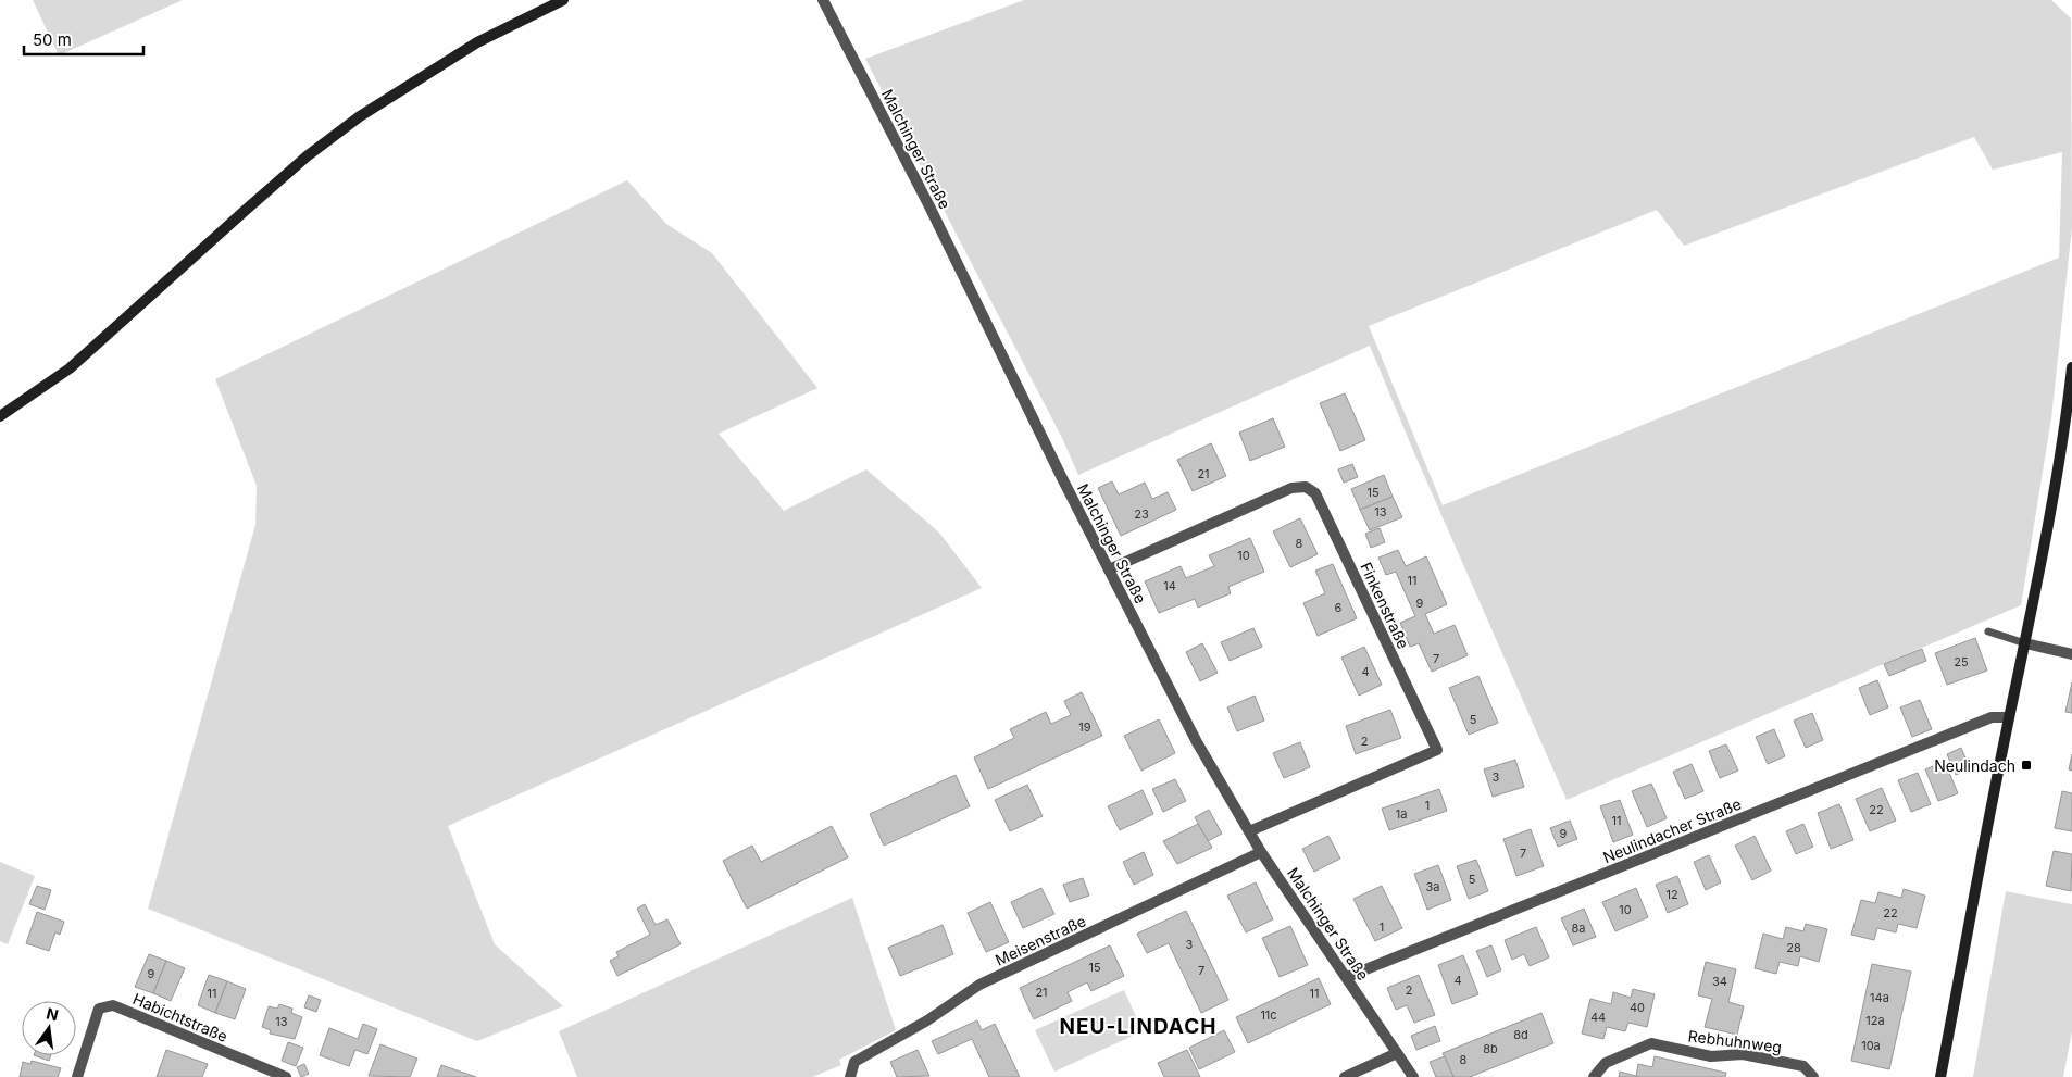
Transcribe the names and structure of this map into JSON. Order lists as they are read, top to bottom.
{
  "streets": {
    "street": [
      "Malchinger Straße",
      "Finkenstraße",
      "Neulindacher Straße",
      "Meisenstraße",
      "Habichtstraße",
      "Rebhuhnweg"
    ]
  },
  "crossings": [
    ["Malchinger Straße", "Finkenstraße"],
    ["Malchinger Straße", "Neulindacher Straße"],
    ["Malchinger Straße", "Meisenstraße"]
  ],
  "districts": ["NEU-LINDACH"],
  "places": {
    "transit": ["Neulindach"]
  },
  "house_numbers": [
    "21",
    "15",
    "13",
    "23",
    "8",
    "10",
    "11",
    "14",
    "9",
    "6",
    "7",
    "25",
    "4",
    "5",
    "19",
    "2",
    "3",
    "1",
    "22",
    "1a",
    "11",
    "9",
    "7",
    "5",
    "3a",
    "12",
    "10",
    "22",
    "1",
    "8a",
    "3",
    "28",
    "15",
    "7",
    "9",
    "4",
    "34",
    "2",
    "21",
    "11",
    "11",
    "14a",
    "40",
    "11c",
    "44",
    "12a",
    "13",
    "8d",
    "10a",
    "8b",
    "8"
  ],
  "scale_bar": "50 m",
  "north": "top"
}
